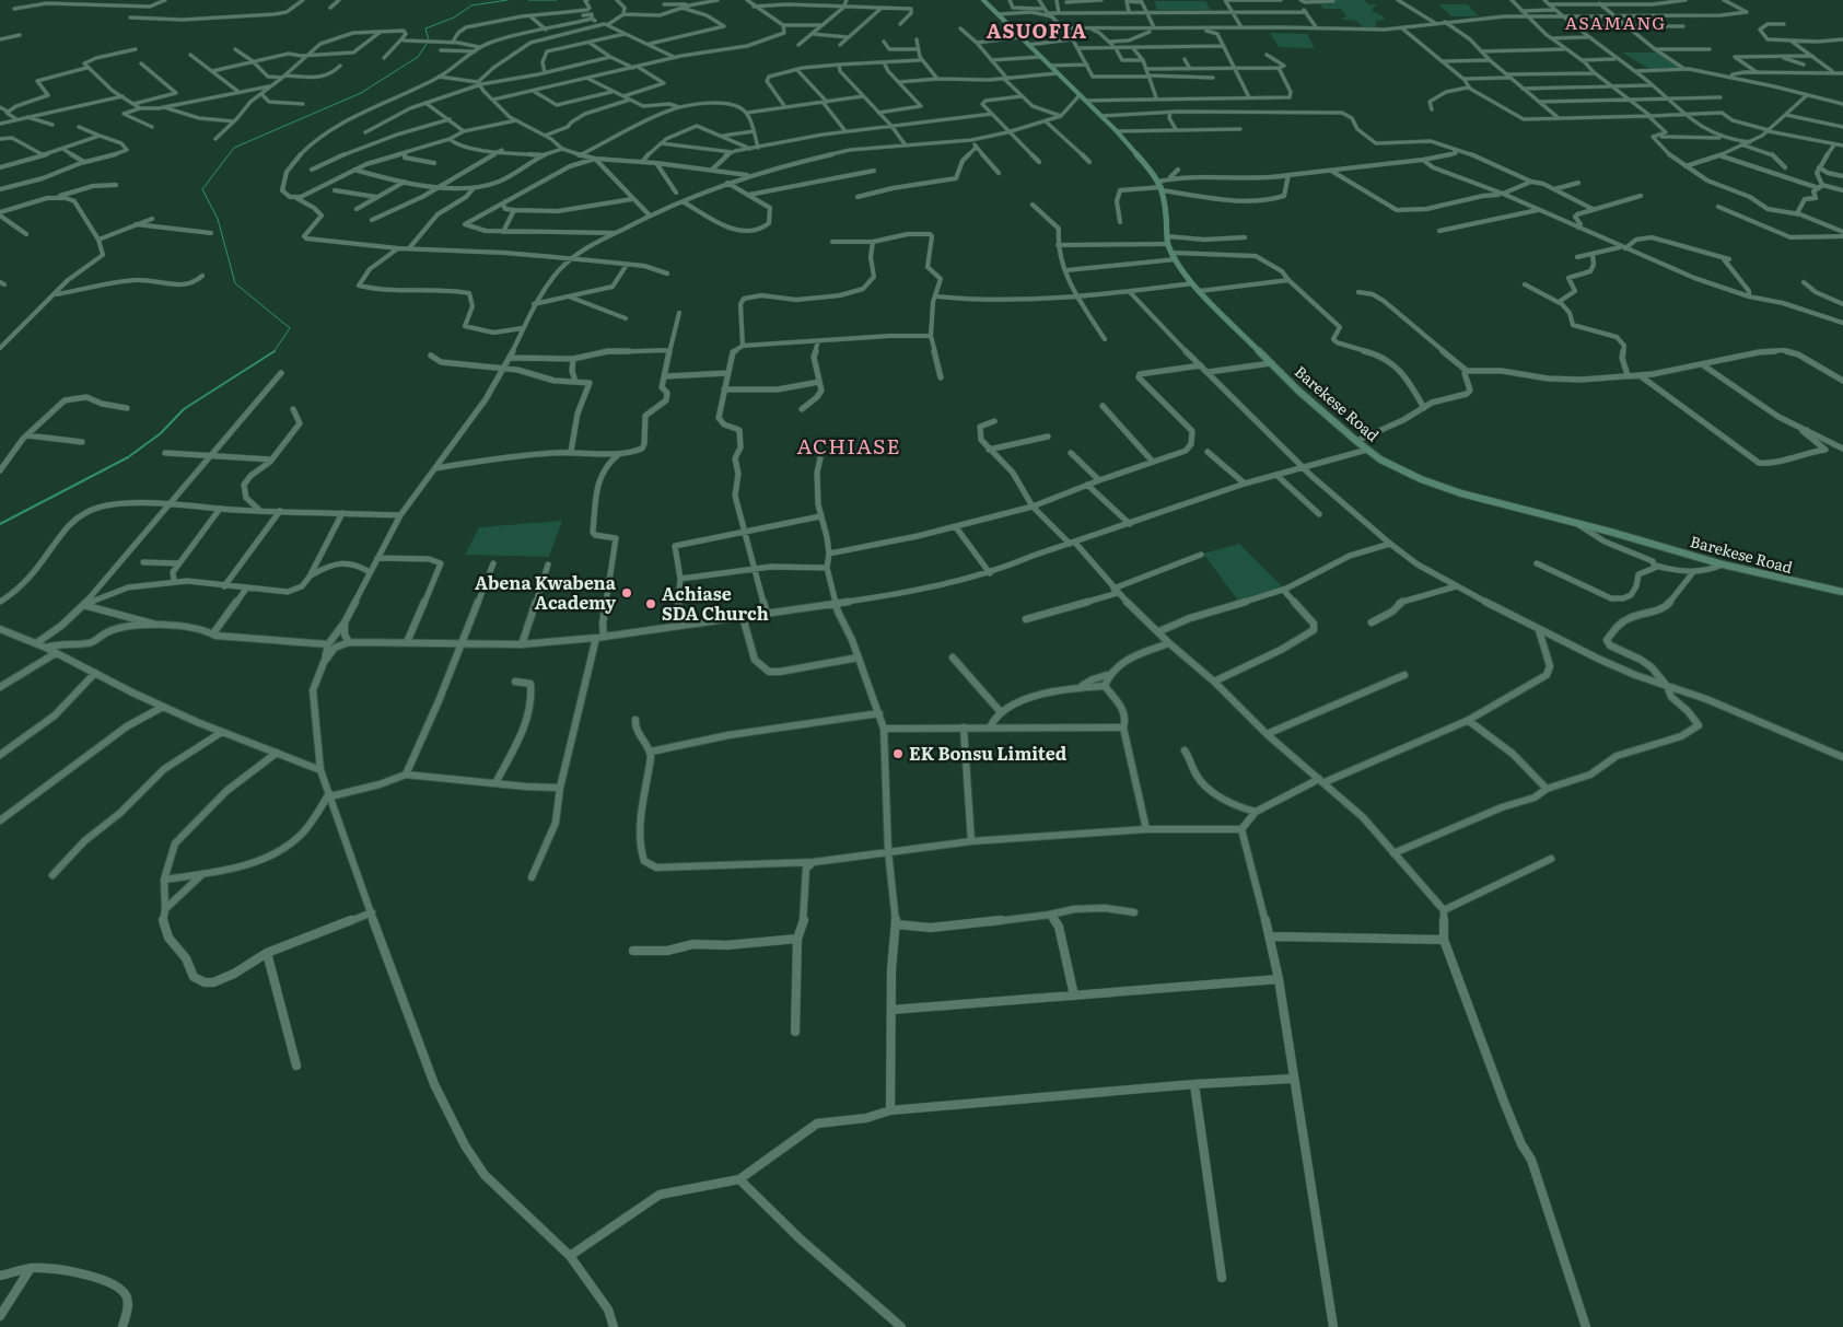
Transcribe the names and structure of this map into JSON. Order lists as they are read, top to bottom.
{
  "streets": {
    "main road": ["Barekese Road"]
  },
  "districts": ["ASAMANG", "ASUOFIA", "ACHIASE"],
  "places": ["Abena Kwabena Academy", "Achiase SDA Church", "EK Bonsu Limited"]
}
